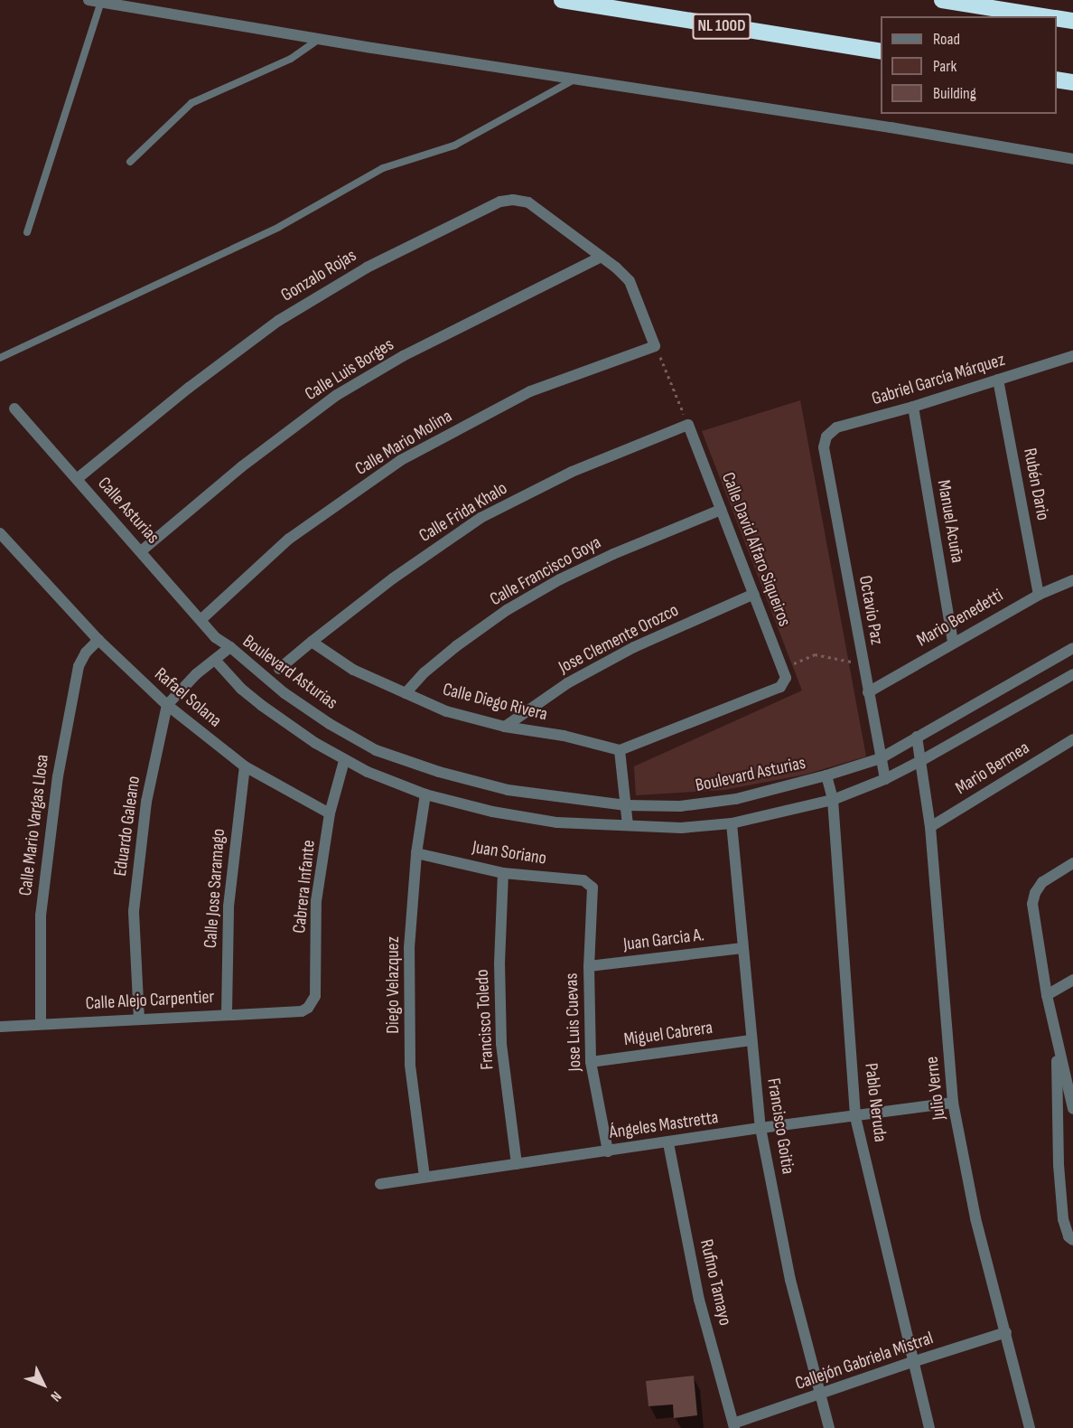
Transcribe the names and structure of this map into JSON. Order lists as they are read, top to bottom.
{
  "streets": {
    "highway": ["NL 100D"],
    "street": [
      "Gonzalo Rojas",
      "Calle Luis Borges",
      "Gabriel García Márquez",
      "Calle Mario Molina",
      "Rubén Dario",
      "Calle Asturias",
      "Calle Frida Khalo",
      "Manuel Acuña",
      "Calle David Alfaro Siqueiros",
      "Calle Francisco Goya",
      "Octavio Paz",
      "Mario Benedetti",
      "Jose Clemente Orozco",
      "Boulevard Asturias",
      "Rafael Solana",
      "Calle Diego Rivera",
      "Mario Bermea",
      "Calle Mario Vargas Llosa",
      "Eduardo Galeano",
      "Juan Soriano",
      "Cabrera Infante",
      "Calle Jose Saramago",
      "Juan Garcia A.",
      "Diego Velazquez",
      "Calle Alejo Carpentier",
      "Francisco Toledo",
      "Jose Luis Cuevas",
      "Miguel Cabrera",
      "Julio Verne",
      "Pablo Neruda",
      "Ángeles Mastretta",
      "Francisco Goitia",
      "Rufino Tamayo",
      "Callejón Gabriela Mistral"
    ]
  },
  "crossings": [
    ["Gonzalo Rojas", "Calle Luis Borges"],
    ["Gonzalo Rojas", "Calle Mario Molina"],
    ["Gonzalo Rojas", "Calle Asturias"],
    ["Calle Luis Borges", "Calle Asturias"],
    ["Gabriel García Márquez", "Rubén Dario"],
    ["Gabriel García Márquez", "Manuel Acuña"],
    ["Gabriel García Márquez", "Octavio Paz"],
    ["Calle Mario Molina", "Calle Asturias"],
    ["Rubén Dario", "Mario Benedetti"],
    ["Calle Asturias", "Boulevard Asturias"],
    ["Calle Frida Khalo", "Calle David Alfaro Siqueiros"],
    ["Calle Frida Khalo", "Calle Diego Rivera"],
    ["Manuel Acuña", "Mario Benedetti"],
    ["Calle David Alfaro Siqueiros", "Calle Francisco Goya"],
    ["Calle David Alfaro Siqueiros", "Jose Clemente Orozco"],
    ["Calle David Alfaro Siqueiros", "Calle Diego Rivera"],
    ["Calle Francisco Goya", "Calle Diego Rivera"],
    ["Octavio Paz", "Mario Benedetti"],
    ["Octavio Paz", "Boulevard Asturias"],
    ["Jose Clemente Orozco", "Calle Diego Rivera"],
    ["Boulevard Asturias", "Cabrera Infante"],
    ["Boulevard Asturias", "Diego Velazquez"],
    ["Boulevard Asturias", "Julio Verne"],
    ["Boulevard Asturias", "Pablo Neruda"],
    ["Boulevard Asturias", "Francisco Goitia"],
    ["Rafael Solana", "Calle Mario Vargas Llosa"],
    ["Rafael Solana", "Eduardo Galeano"],
    ["Rafael Solana", "Cabrera Infante"],
    ["Rafael Solana", "Calle Jose Saramago"],
    ["Mario Bermea", "Julio Verne"],
    ["Calle Mario Vargas Llosa", "Calle Alejo Carpentier"],
    ["Eduardo Galeano", "Calle Alejo Carpentier"],
    ["Juan Soriano", "Diego Velazquez"],
    ["Juan Soriano", "Francisco Toledo"],
    ["Juan Soriano", "Jose Luis Cuevas"],
    ["Cabrera Infante", "Calle Alejo Carpentier"],
    ["Calle Jose Saramago", "Calle Alejo Carpentier"],
    ["Juan Garcia A.", "Jose Luis Cuevas"],
    ["Juan Garcia A.", "Francisco Goitia"],
    ["Diego Velazquez", "Ángeles Mastretta"],
    ["Francisco Toledo", "Ángeles Mastretta"],
    ["Jose Luis Cuevas", "Miguel Cabrera"],
    ["Jose Luis Cuevas", "Ángeles Mastretta"],
    ["Miguel Cabrera", "Francisco Goitia"],
    ["Julio Verne", "Ángeles Mastretta"],
    ["Julio Verne", "Callejón Gabriela Mistral"],
    ["Pablo Neruda", "Ángeles Mastretta"],
    ["Pablo Neruda", "Callejón Gabriela Mistral"],
    ["Ángeles Mastretta", "Francisco Goitia"],
    ["Ángeles Mastretta", "Rufino Tamayo"],
    ["Francisco Goitia", "Callejón Gabriela Mistral"],
    ["Rufino Tamayo", "Callejón Gabriela Mistral"]
  ],
  "legend": ["Road", "Park", "Building"],
  "north": "bottom right"
}
